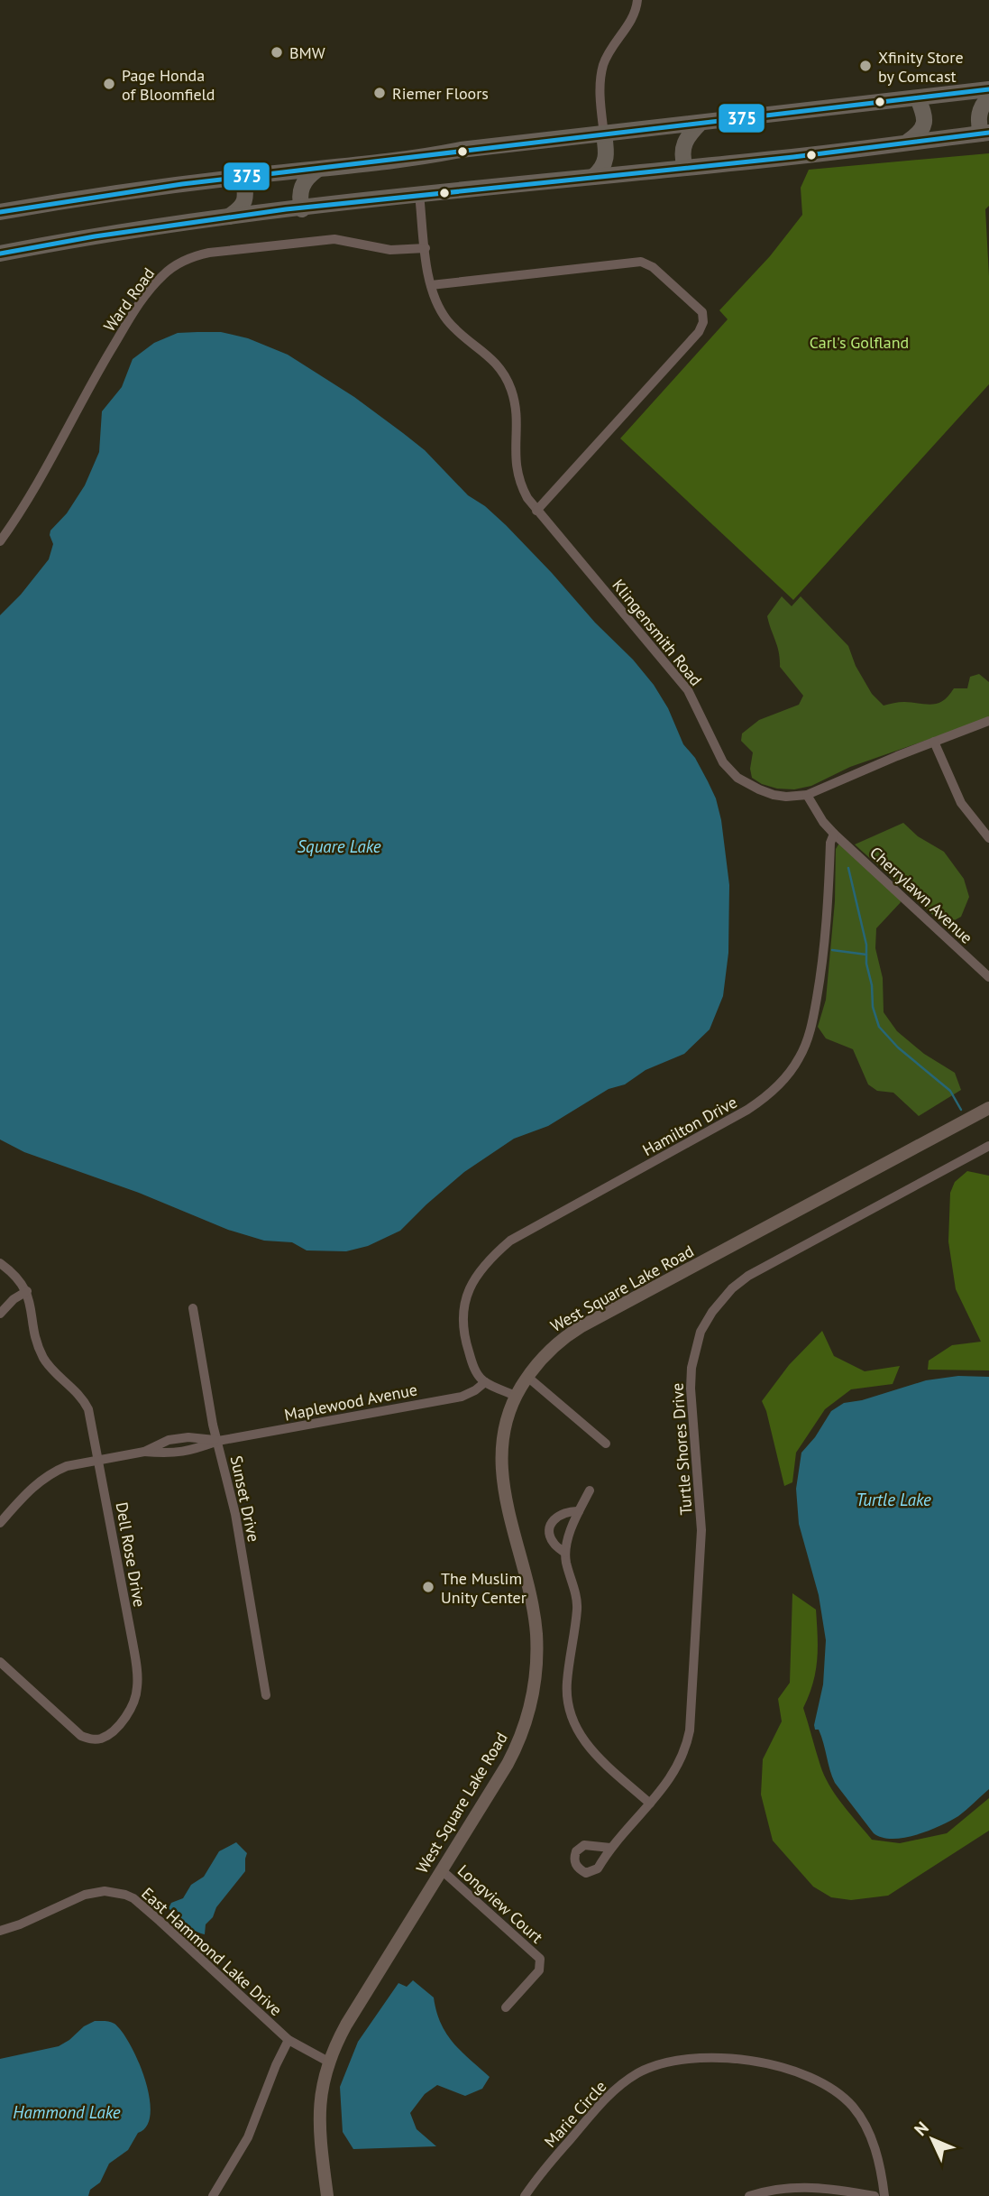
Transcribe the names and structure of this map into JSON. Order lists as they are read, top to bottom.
{
  "streets": {
    "street": [
      "Ward Road",
      "Klingensmith Road",
      "Cherrylawn Avenue",
      "Hamilton Drive",
      "West Square Lake Road",
      "Maplewood Avenue",
      "Turtle Shores Drive",
      "Sunset Drive",
      "Dell Rose Drive",
      "Longview Court",
      "East Hammond Lake Drive",
      "Marie Circle"
    ]
  },
  "crossings": [
    ["Ward Road", "Klingensmith Road"],
    ["Cherrylawn Avenue", "Hamilton Drive"],
    ["Hamilton Drive", "Maplewood Avenue"],
    ["West Square Lake Road", "Longview Court"],
    ["West Square Lake Road", "East Hammond Lake Drive"],
    ["Maplewood Avenue", "Sunset Drive"],
    ["Maplewood Avenue", "Dell Rose Drive"]
  ],
  "water": ["Square Lake", "Turtle Lake", "Hammond Lake"],
  "parks": ["Carl's Golfland"],
  "places": [
    "BMW",
    "Xfinity Store by Comcast",
    "Page Honda of Bloomfield",
    "Riemer Floors",
    "The Muslim Unity Center"
  ],
  "lines": ["transit line 375"],
  "north": "top left"
}
